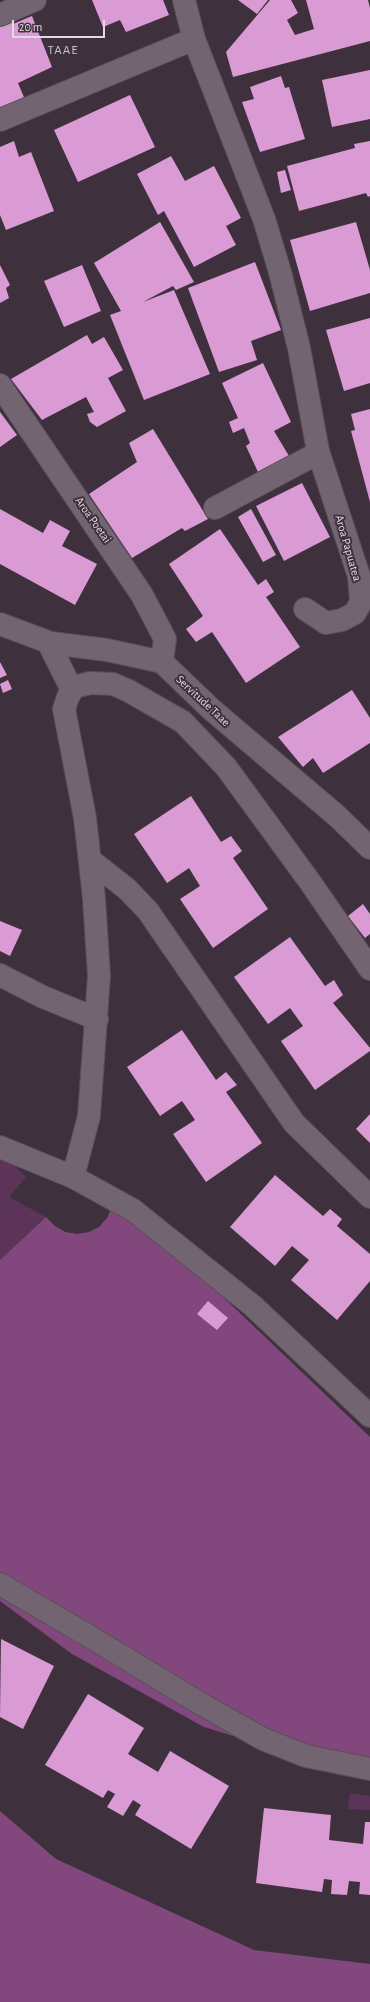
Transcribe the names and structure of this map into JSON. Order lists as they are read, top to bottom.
{
  "streets": {
    "street": ["Aroa Poetai", "Aroa Papuatea", "Servitude Taae"]
  },
  "crossings": [
    ["Aroa Poetai", "Servitude Taae"]
  ],
  "districts": ["TAAE"],
  "scale_bar": "20 m"
}
